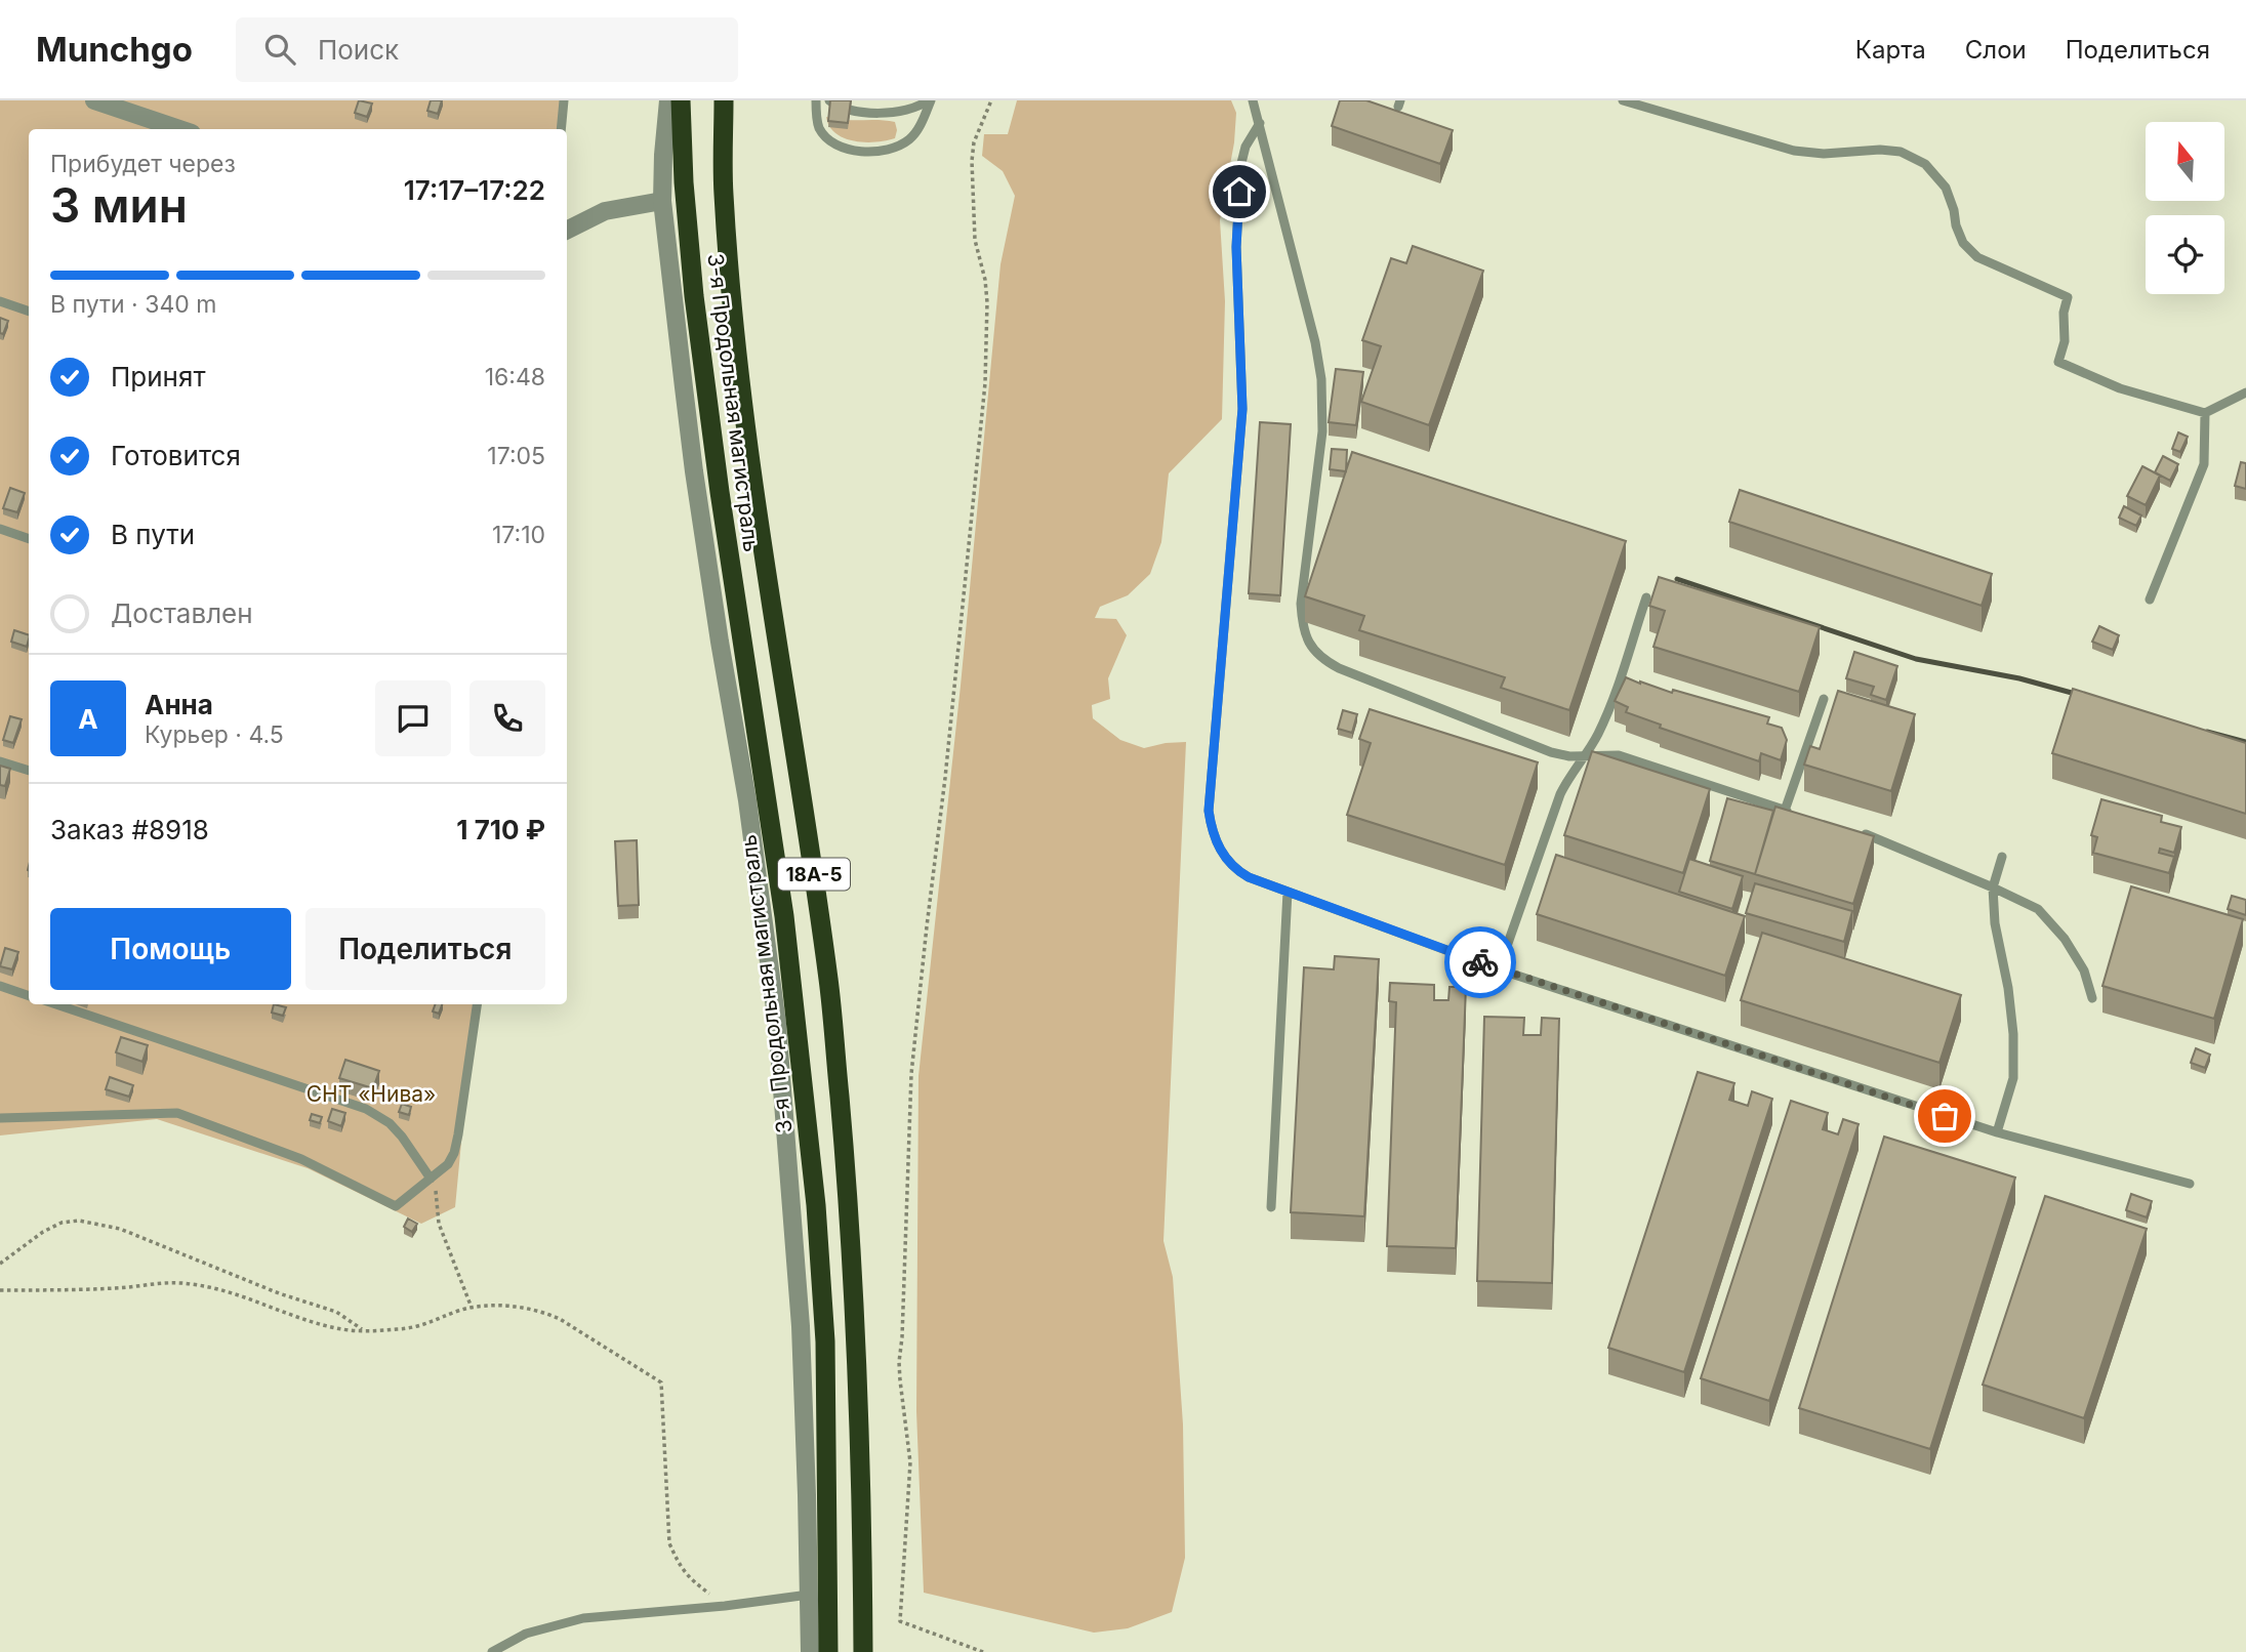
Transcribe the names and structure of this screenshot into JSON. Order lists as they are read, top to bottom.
{
  "streets": {
    "highway": ["3-я Продольная магистраль", "18А-5"]
  },
  "parks": ["СНТ «Нива»"],
  "north": "top",
  "page": {
    "header": "Munchgo",
    "search": "Поиск",
    "nav": ["Карта", "Слои", "Поделиться"],
    "heading": ["3 мин", "Прибудет через", "17:17–17:22"],
    "panel": [
      "Анна",
      "Курьер · 4.5",
      "Заказ #8918",
      "1 710 ₽"
    ],
    "bar": "В пути · 340 m",
    "list": [
      ["Принят", "16:48"],
      ["Готовится", "17:05"],
      ["В пути", "17:10"],
      "Доставлен"
    ],
    "round": "А",
    "buttons": ["Помощь", "Поделиться"]
  }
}
